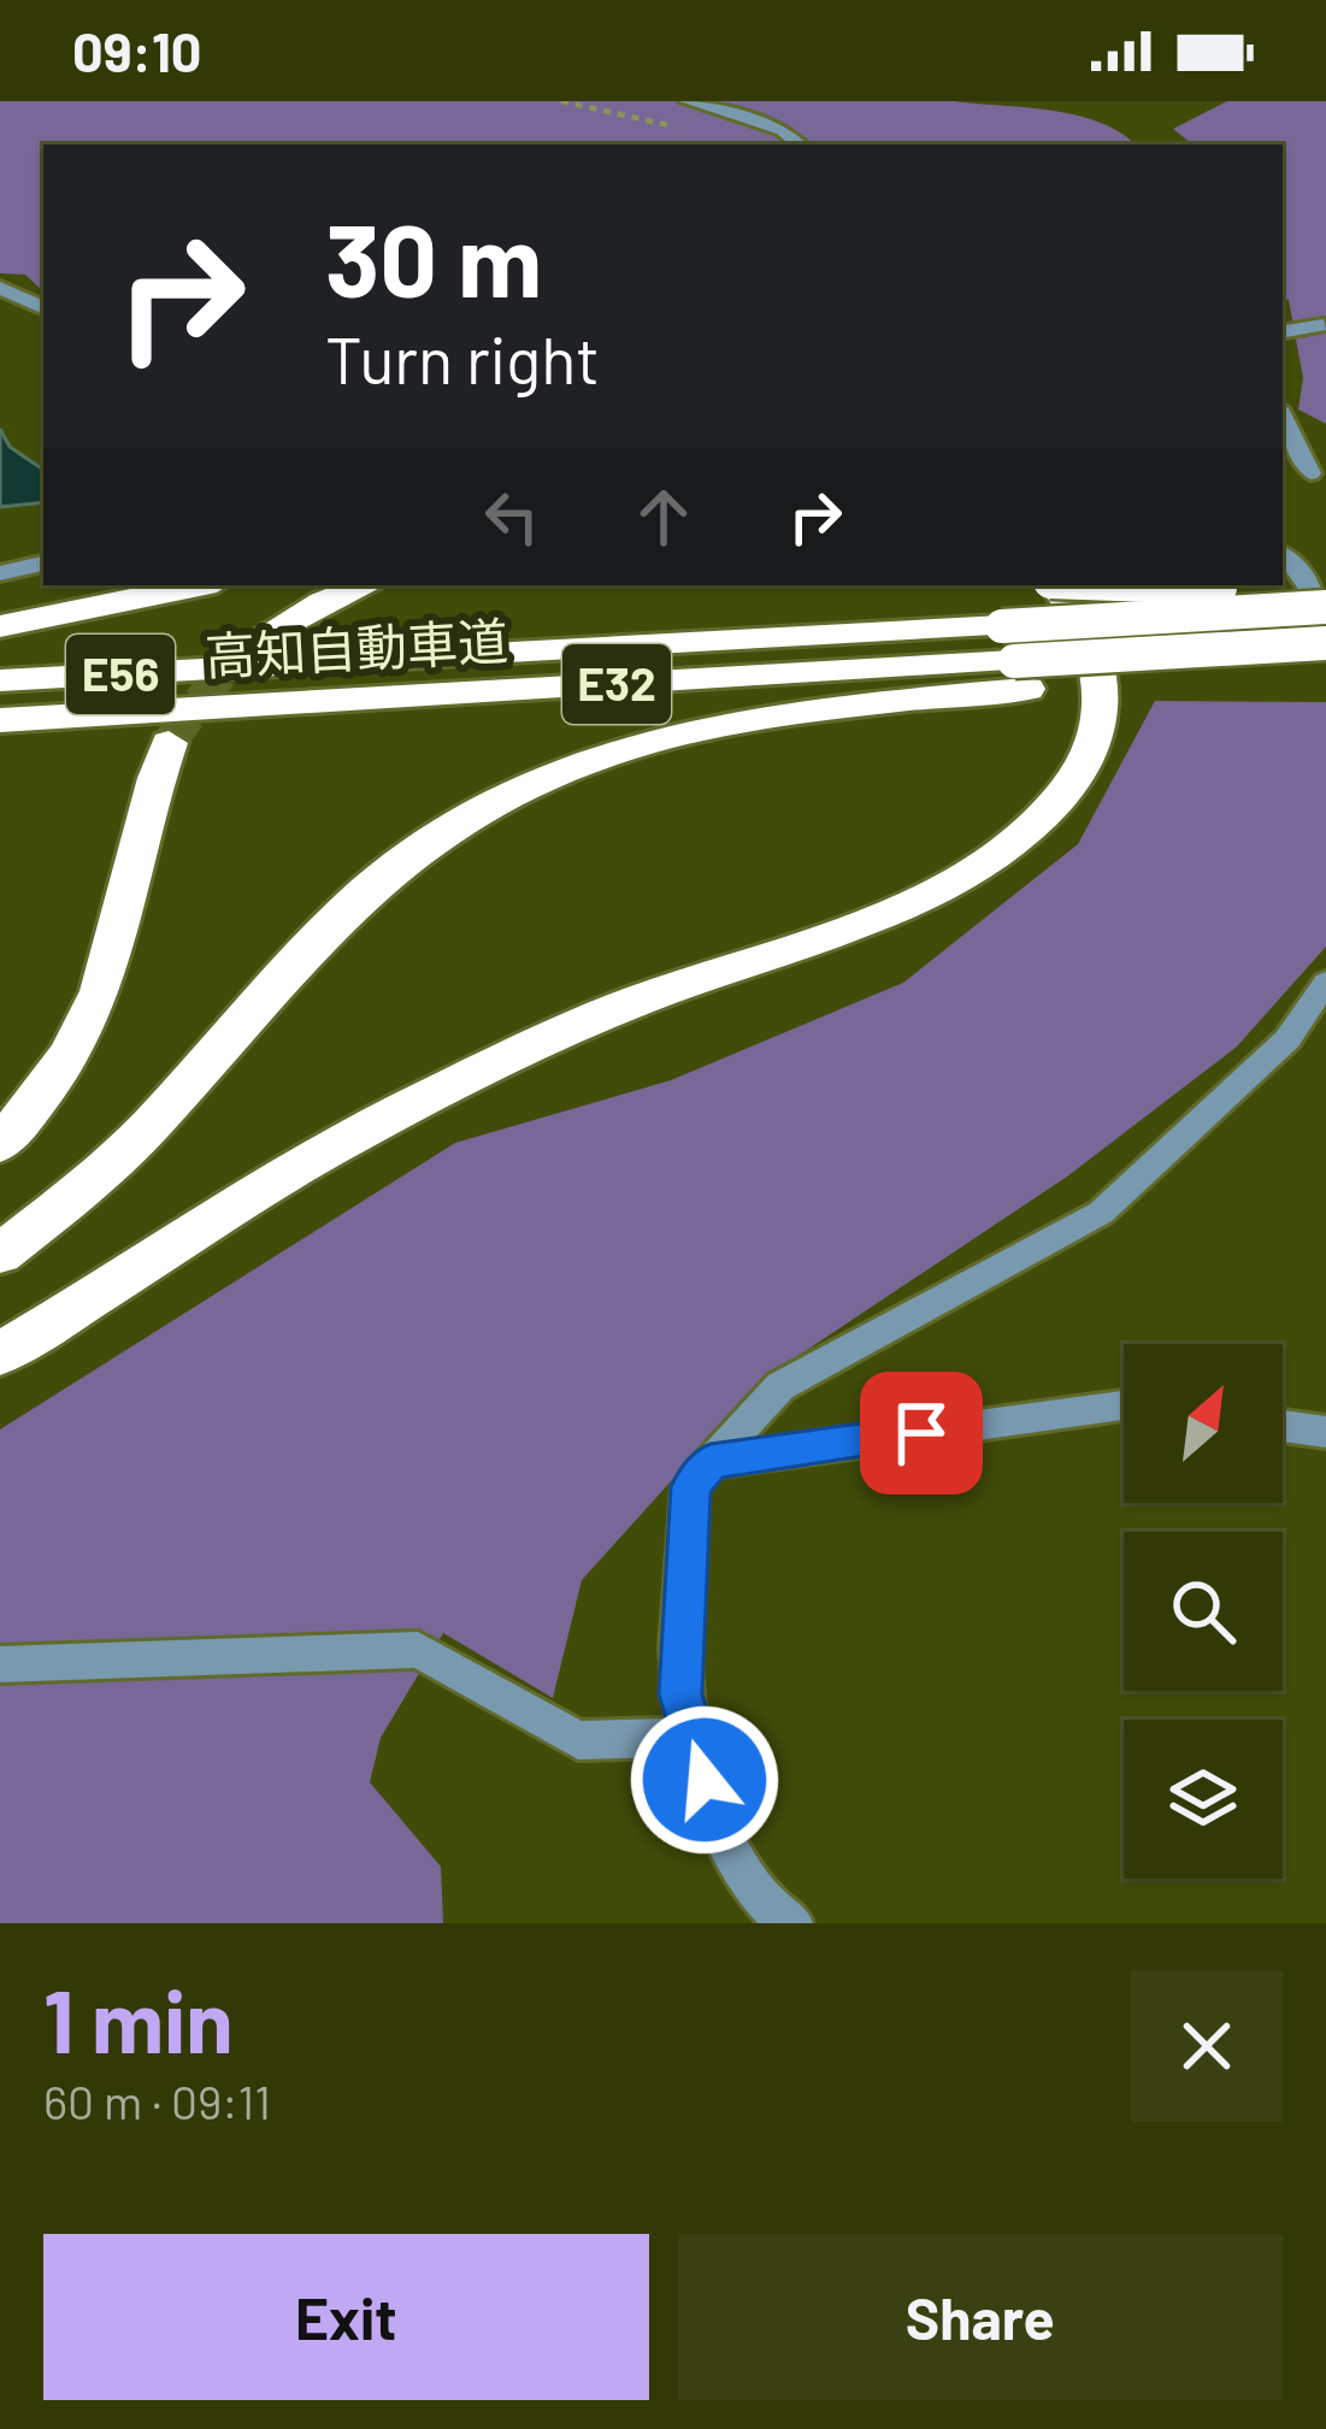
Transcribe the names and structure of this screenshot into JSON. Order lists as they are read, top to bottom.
{
  "streets": {
    "highway": ["高知自動車道", "E56", "E32"]
  },
  "north": "top right",
  "page": {
    "status": "09:10",
    "turn": ["30 m", "Turn right"],
    "heading": ["1 min", "60 m · 09:11"],
    "buttons": ["Exit", "Share"]
  }
}
